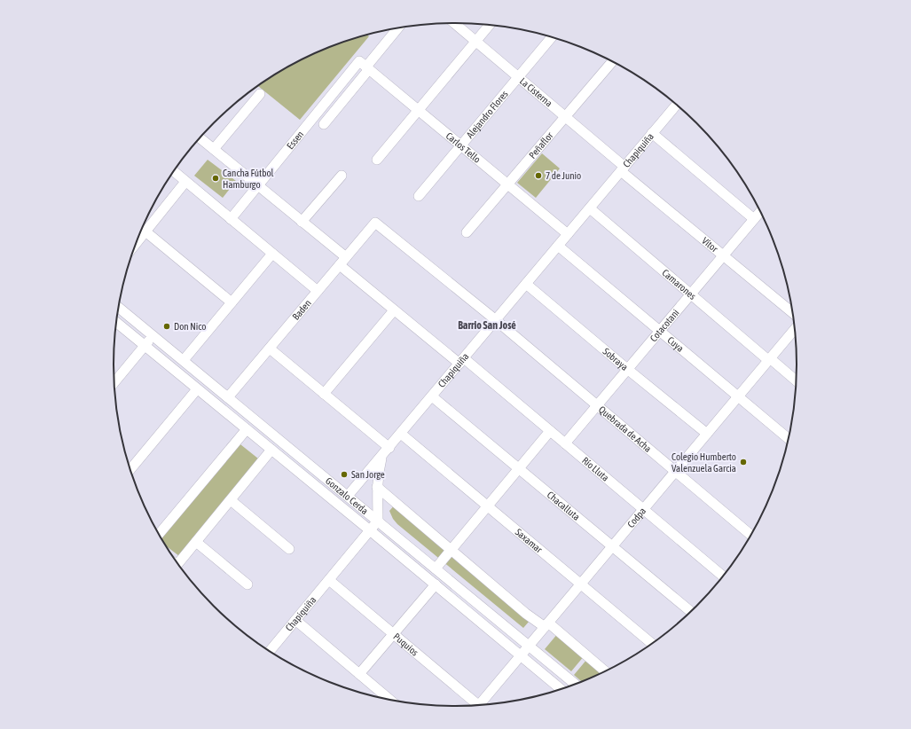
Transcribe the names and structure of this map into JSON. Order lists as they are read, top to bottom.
{
  "streets": {
    "street": [
      "La Cisterna",
      "Alejandro Flores",
      "Essen",
      "Peñaflor",
      "Carlos Tello",
      "Chapiquiña",
      "Vítor",
      "Camarones",
      "Baden",
      "Cotacotani",
      "Cuya",
      "Sobraya",
      "Quebrada de Acha",
      "Río Lluta",
      "Gonzalo Cerda",
      "Chacalluta",
      "Codpa",
      "Saxamar",
      "Puquios"
    ]
  },
  "crossings": [
    ["La Cisterna", "Alejandro Flores"],
    ["La Cisterna", "Peñaflor"],
    ["La Cisterna", "Chapiquiña"],
    ["La Cisterna", "Vítor"],
    ["Alejandro Flores", "Carlos Tello"],
    ["Essen", "Carlos Tello"],
    ["Peñaflor", "Carlos Tello"],
    ["Carlos Tello", "Chapiquiña"],
    ["Chapiquiña", "Vítor"],
    ["Chapiquiña", "Camarones"],
    ["Chapiquiña", "Cuya"],
    ["Chapiquiña", "Sobraya"],
    ["Chapiquiña", "Quebrada de Acha"],
    ["Chapiquiña", "Río Lluta"],
    ["Chapiquiña", "Gonzalo Cerda"],
    ["Chapiquiña", "Chacalluta"],
    ["Chapiquiña", "Saxamar"],
    ["Chapiquiña", "Puquios"],
    ["Vítor", "Cotacotani"],
    ["Camarones", "Cotacotani"],
    ["Camarones", "Codpa"],
    ["Baden", "Quebrada de Acha"],
    ["Baden", "Río Lluta"],
    ["Baden", "Gonzalo Cerda"],
    ["Cotacotani", "Cuya"],
    ["Cotacotani", "Sobraya"],
    ["Cotacotani", "Quebrada de Acha"],
    ["Cotacotani", "Río Lluta"],
    ["Cuya", "Codpa"],
    ["Sobraya", "Codpa"],
    ["Quebrada de Acha", "Codpa"],
    ["Río Lluta", "Codpa"],
    ["Gonzalo Cerda", "Codpa"],
    ["Chacalluta", "Codpa"],
    ["Codpa", "Saxamar"]
  ],
  "districts": ["Barrio San José"],
  "places": [
    "7 de Junio",
    "Cancha Fútbol Hamburgo",
    "Don Nico",
    "Colegio Humberto Valenzuela Garcia",
    "San Jorge"
  ]
}
